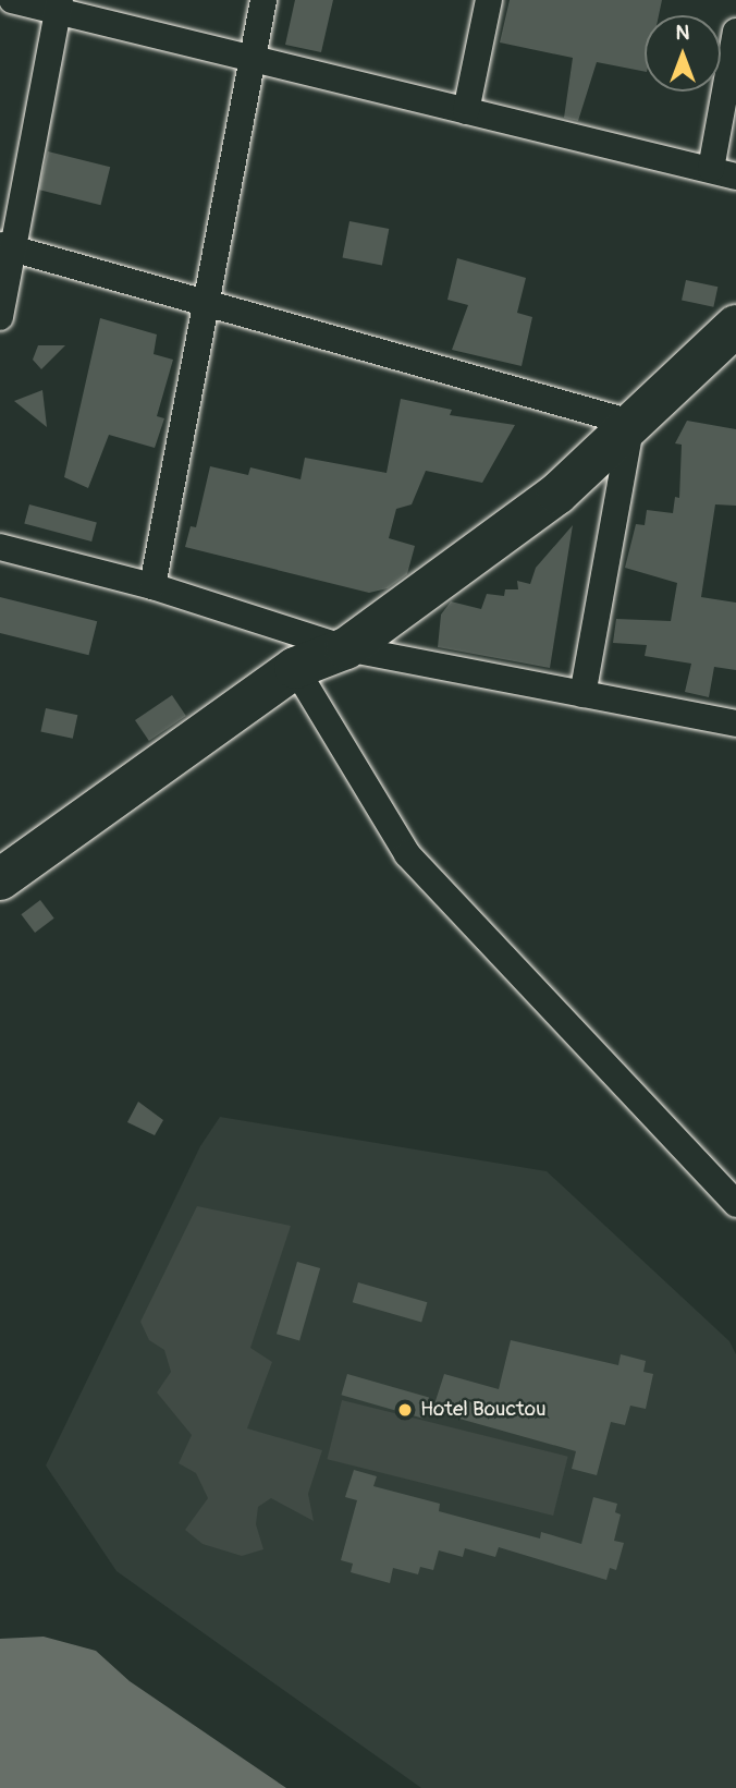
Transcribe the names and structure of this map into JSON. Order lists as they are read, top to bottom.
{
  "places": ["Hotel Bouctou"],
  "north": "top"
}
